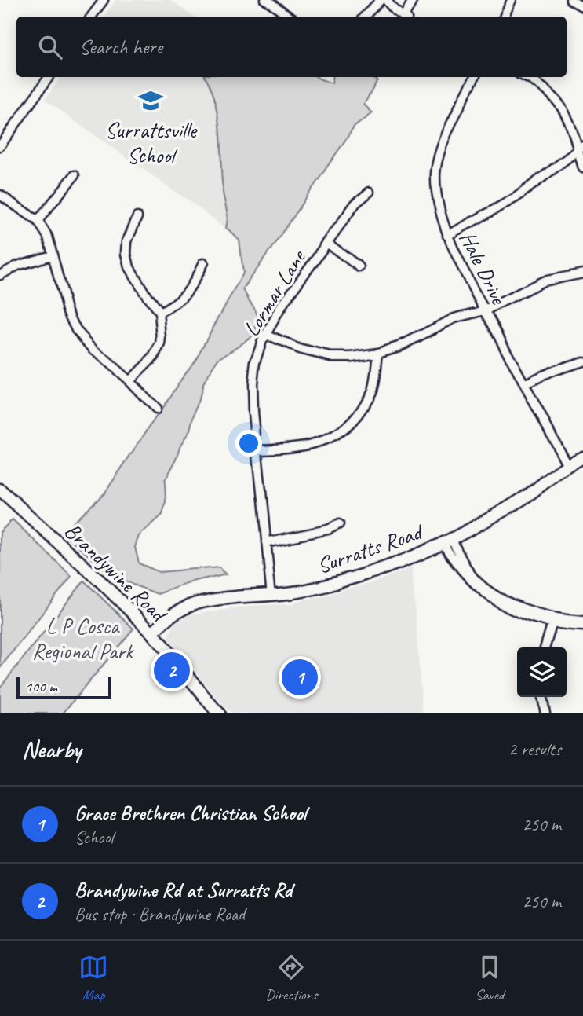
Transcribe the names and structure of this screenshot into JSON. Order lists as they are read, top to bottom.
{
  "streets": {
    "main road": ["Surratts Road", "Brandywine Road"],
    "street": ["Hale Drive", "Lormar Lane"]
  },
  "crossings": [
    ["Hale Drive", "Surratts Road"],
    ["Lormar Lane", "Surratts Road"],
    ["Surratts Road", "Brandywine Road"]
  ],
  "parks": ["L P Cosca Regional Park"],
  "places": {
    "school or university": ["Surrattsville School"]
  },
  "scale_bar": "100 m",
  "page": {
    "search": "Search here",
    "pins": ["2", "1"],
    "scale": "100 m",
    "heading": ["Nearby", "2 results"],
    "list": [
      {
        "mark": "1",
        "name": "Grace Brethren Christian School",
        "note": "School",
        "value": "250 m"
      },
      {
        "mark": "2",
        "name": "Brandywine Rd at Surratts Rd",
        "note": "Bus stop · Brandywine Road",
        "value": "250 m"
      }
    ],
    "nav": ["Map", "Directions", "Saved"]
  }
}
